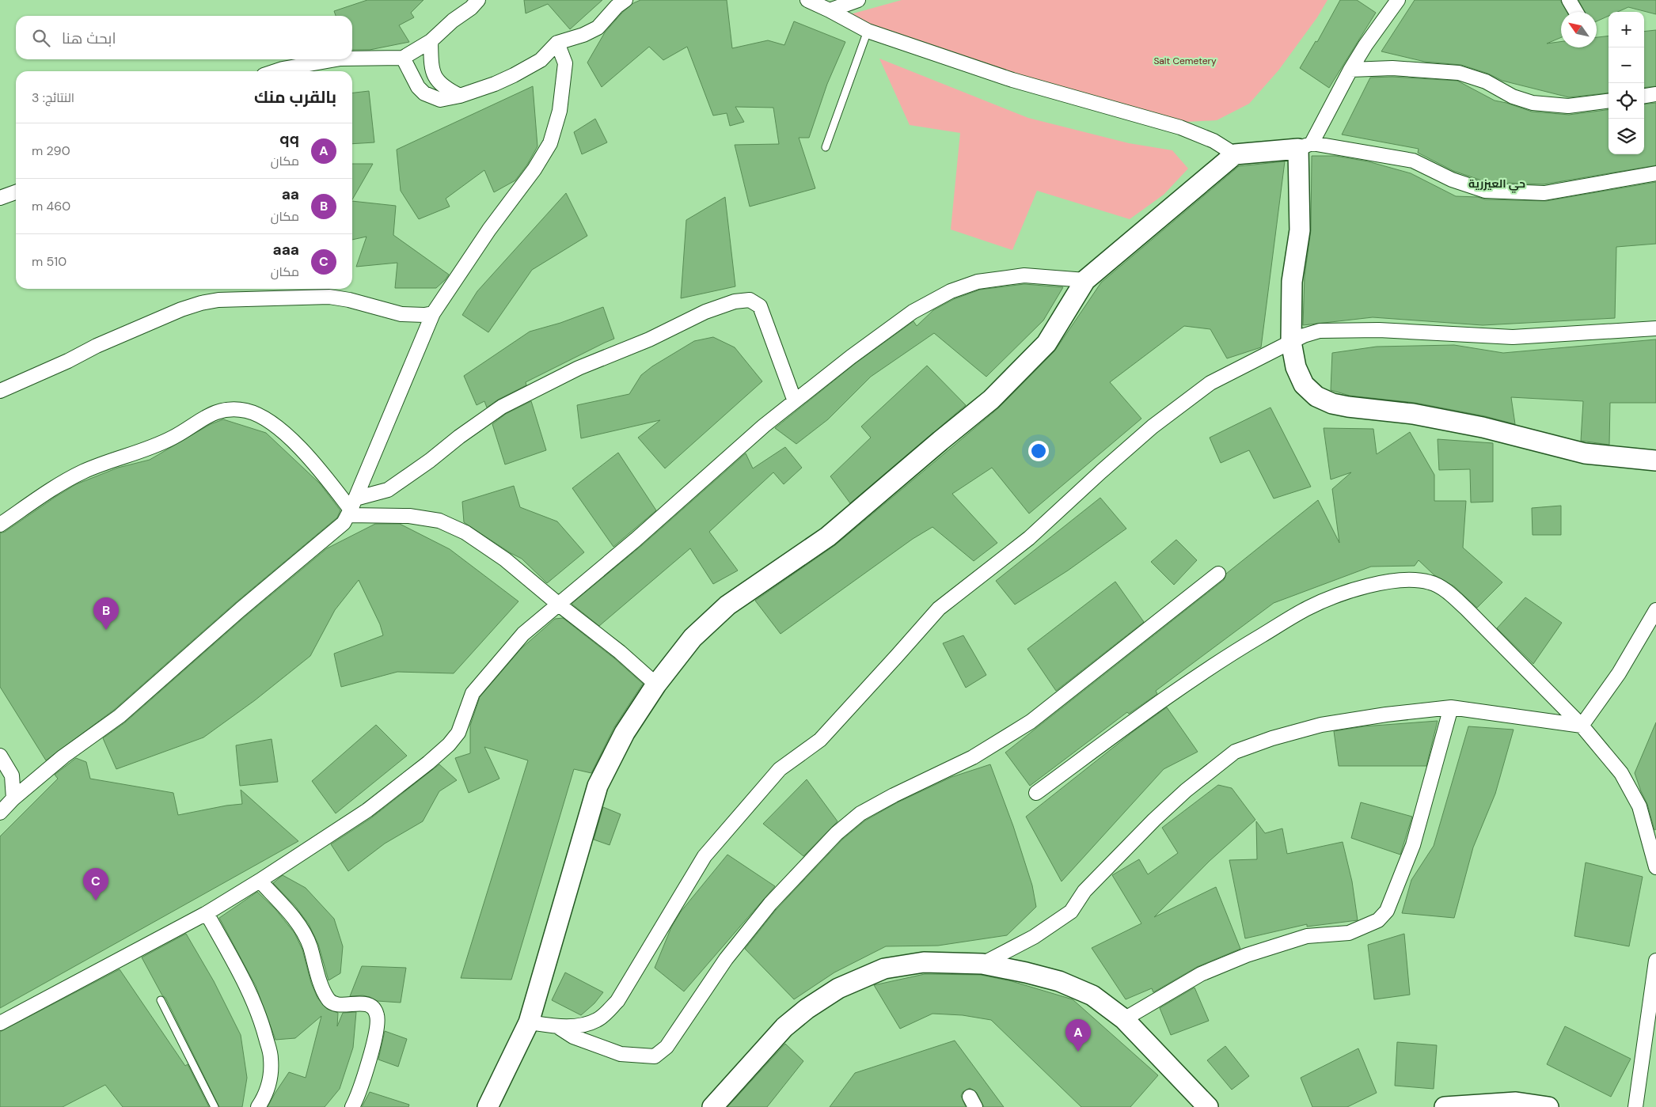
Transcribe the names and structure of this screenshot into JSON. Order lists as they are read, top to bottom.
{
  "districts": ["حي العيزرية"],
  "parks": ["Salt Cemetery"],
  "north": "top left",
  "page": {
    "map_buttons": ["+", "−"],
    "search": "ابحث هنا",
    "heading": ["بالقرب منك", "النتائج: 3"],
    "list": [
      {
        "mark": "A",
        "name": "qq",
        "note": "مكان",
        "value": "290 m"
      },
      {
        "mark": "B",
        "name": "aa",
        "note": "مكان",
        "value": "460 m"
      },
      {
        "mark": "C",
        "name": "aaa",
        "note": "مكان",
        "value": "510 m"
      }
    ],
    "pins": ["B", "C", "A"]
  }
}
